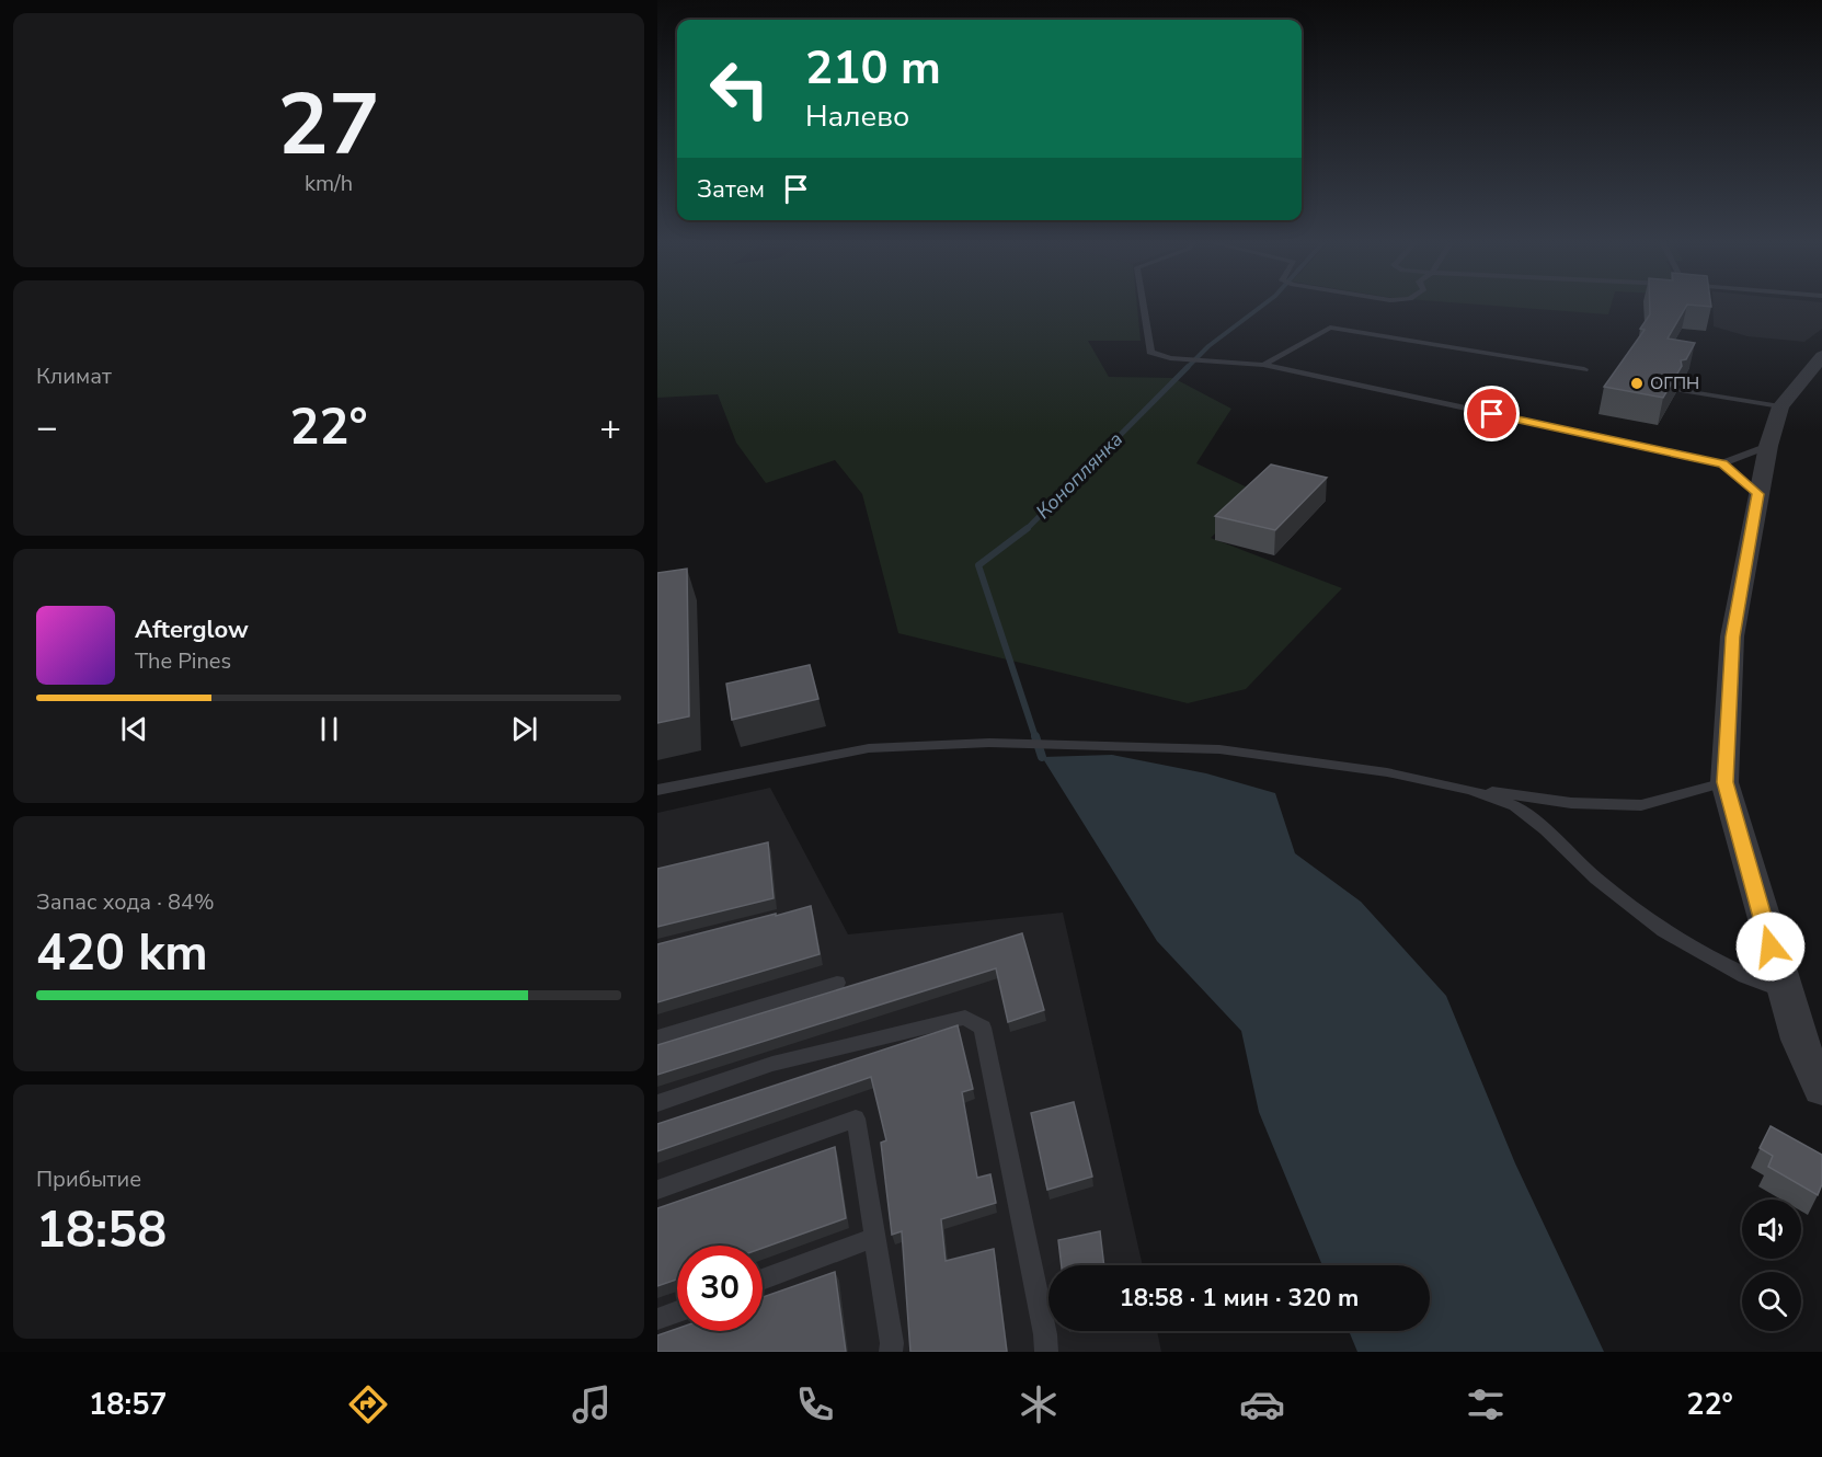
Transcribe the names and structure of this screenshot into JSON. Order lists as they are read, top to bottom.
{
  "water": ["Коноплянка"],
  "places": ["ОГПН"],
  "page": {
    "tile": [
      ["27", "km/h"],
      "Климат",
      ["Запас хода · 84%", "420 km"],
      ["Прибытие", "18:58"]
    ],
    "turn": ["210 m", "Налево"],
    "then": "Затем",
    "heat": ["−", "22°", "+"],
    "song": ["Afterglow", "The Pines"],
    "limit": "30",
    "trip": "18:58 · 1 мин · 320 m",
    "tabs": ["18:57", "22°"]
  }
}
